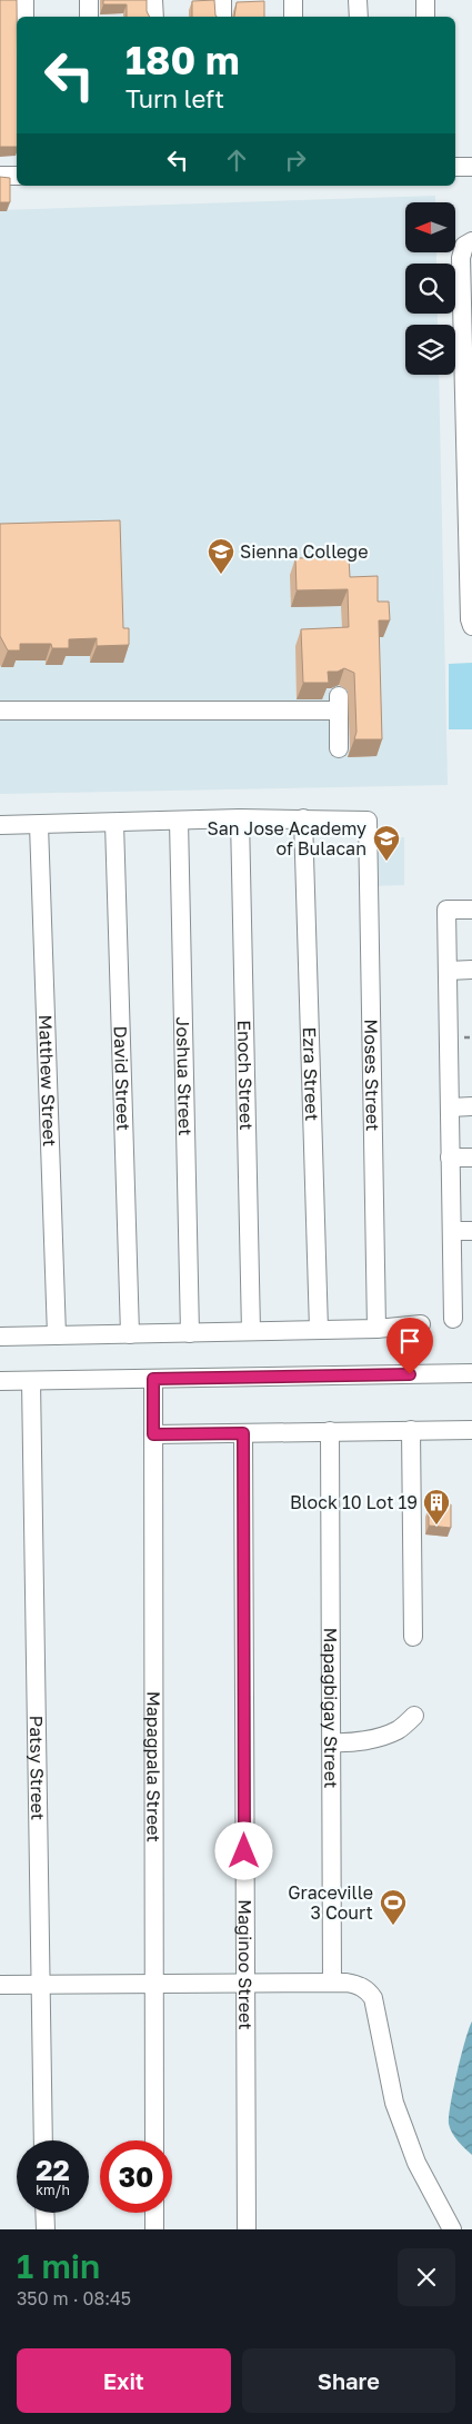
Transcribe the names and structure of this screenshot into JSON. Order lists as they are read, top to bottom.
{
  "streets": {
    "street": [
      "Ezra Street",
      "Enoch Street",
      "Moses Street",
      "Joshua Street",
      "David Street",
      "Matthew Street",
      "Mapagbigay Street",
      "Mapagpala Street",
      "Patsy Street",
      "Maginoo Street"
    ]
  },
  "crossings": [
    ["Ezra Street", "Moses Street"]
  ],
  "places": {
    "school or university": ["Sienna College", "San Jose Academy of Bulacan"],
    "building": ["Block 10 Lot 19"],
    "sports": ["Graceville 3 Court"]
  },
  "north": "left",
  "page": {
    "turn": ["180 m", "Turn left"],
    "speed": "22 km/h",
    "limit": "30",
    "heading": ["1 min", "350 m · 08:45"],
    "buttons": ["Exit", "Share"]
  }
}
